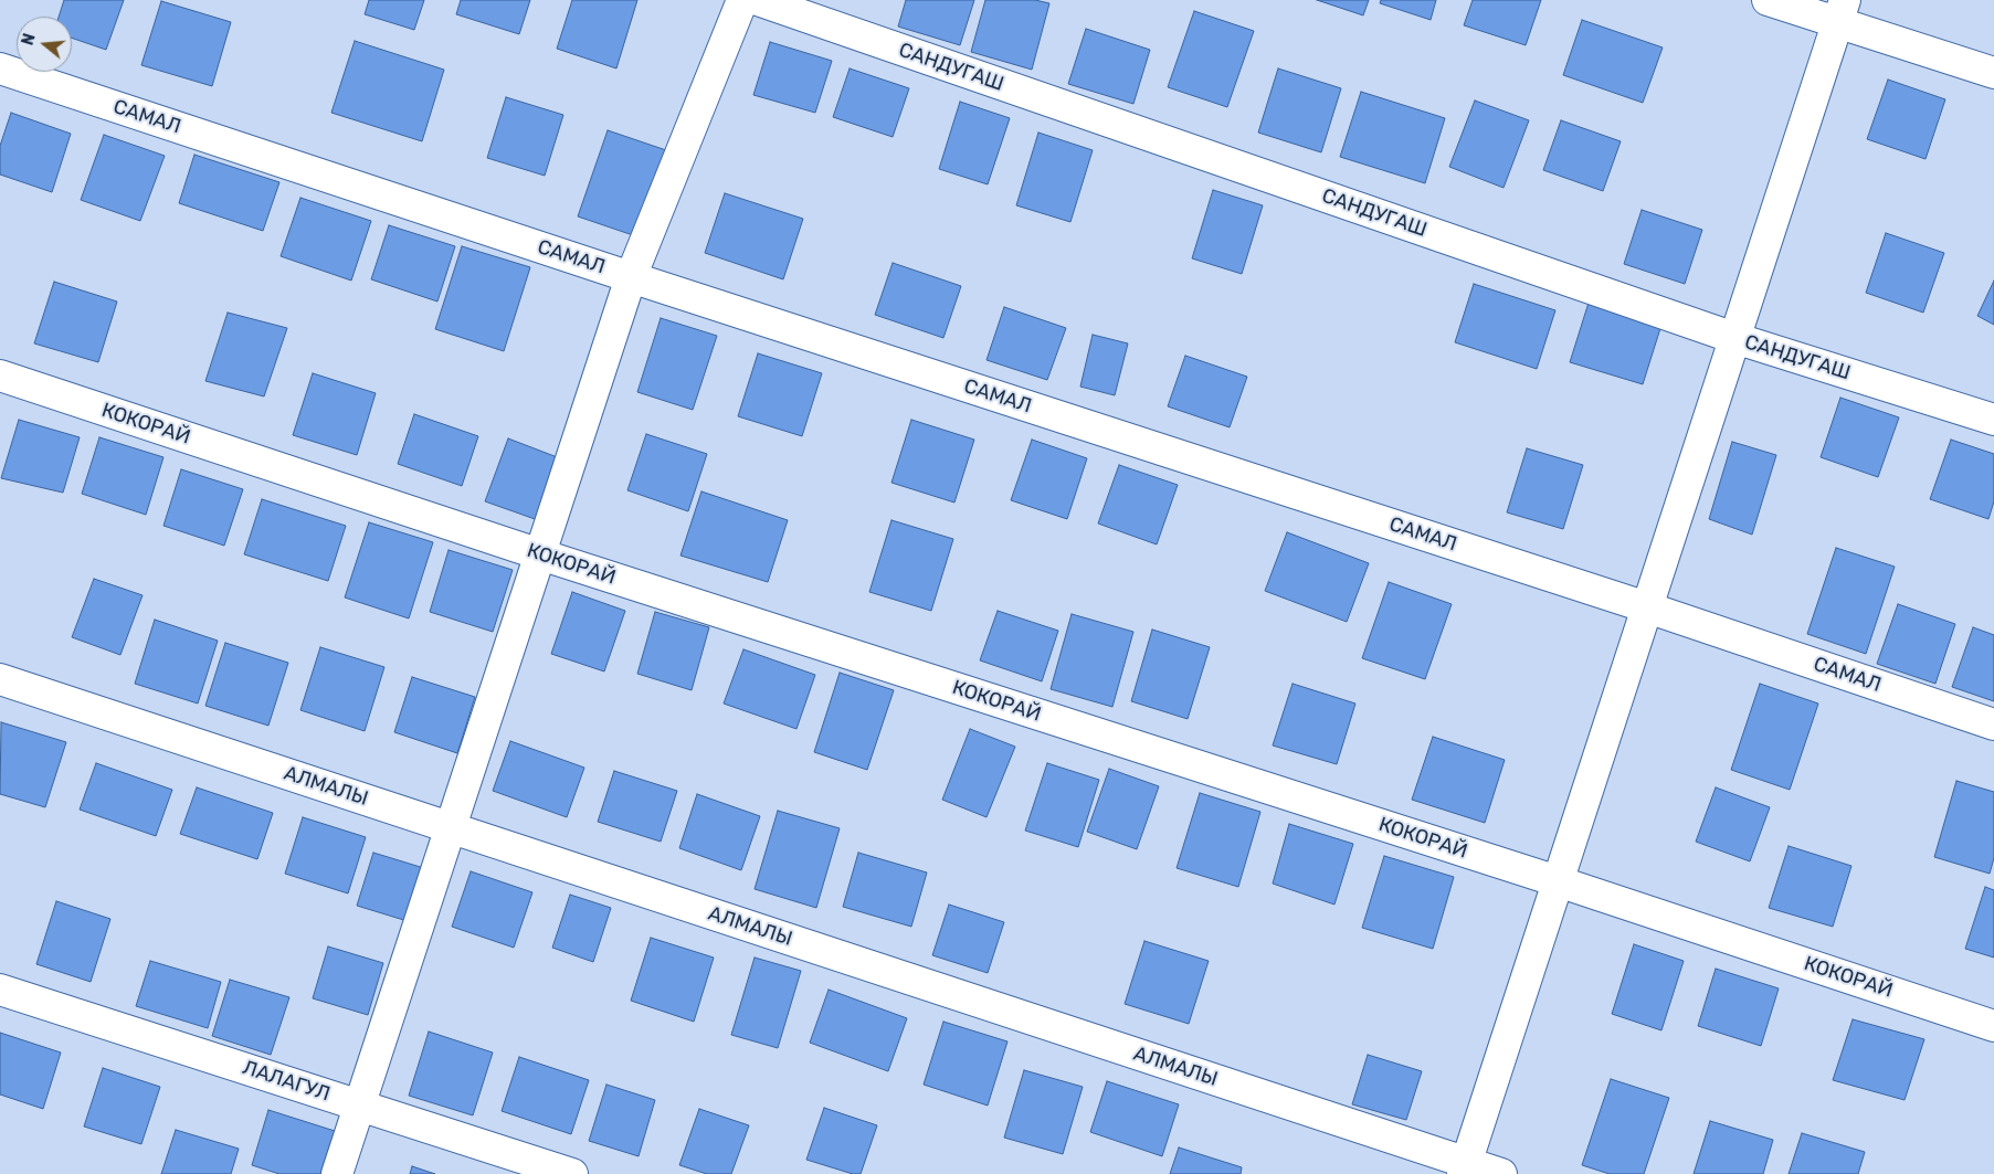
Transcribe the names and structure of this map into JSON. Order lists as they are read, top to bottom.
{
  "streets": {
    "street": [
      "САНДУГАШ",
      "САМАЛ",
      "КОКОРАЙ",
      "АЛМАЛЫ",
      "ЛАЛАГУЛ"
    ]
  },
  "north": "left"
}
